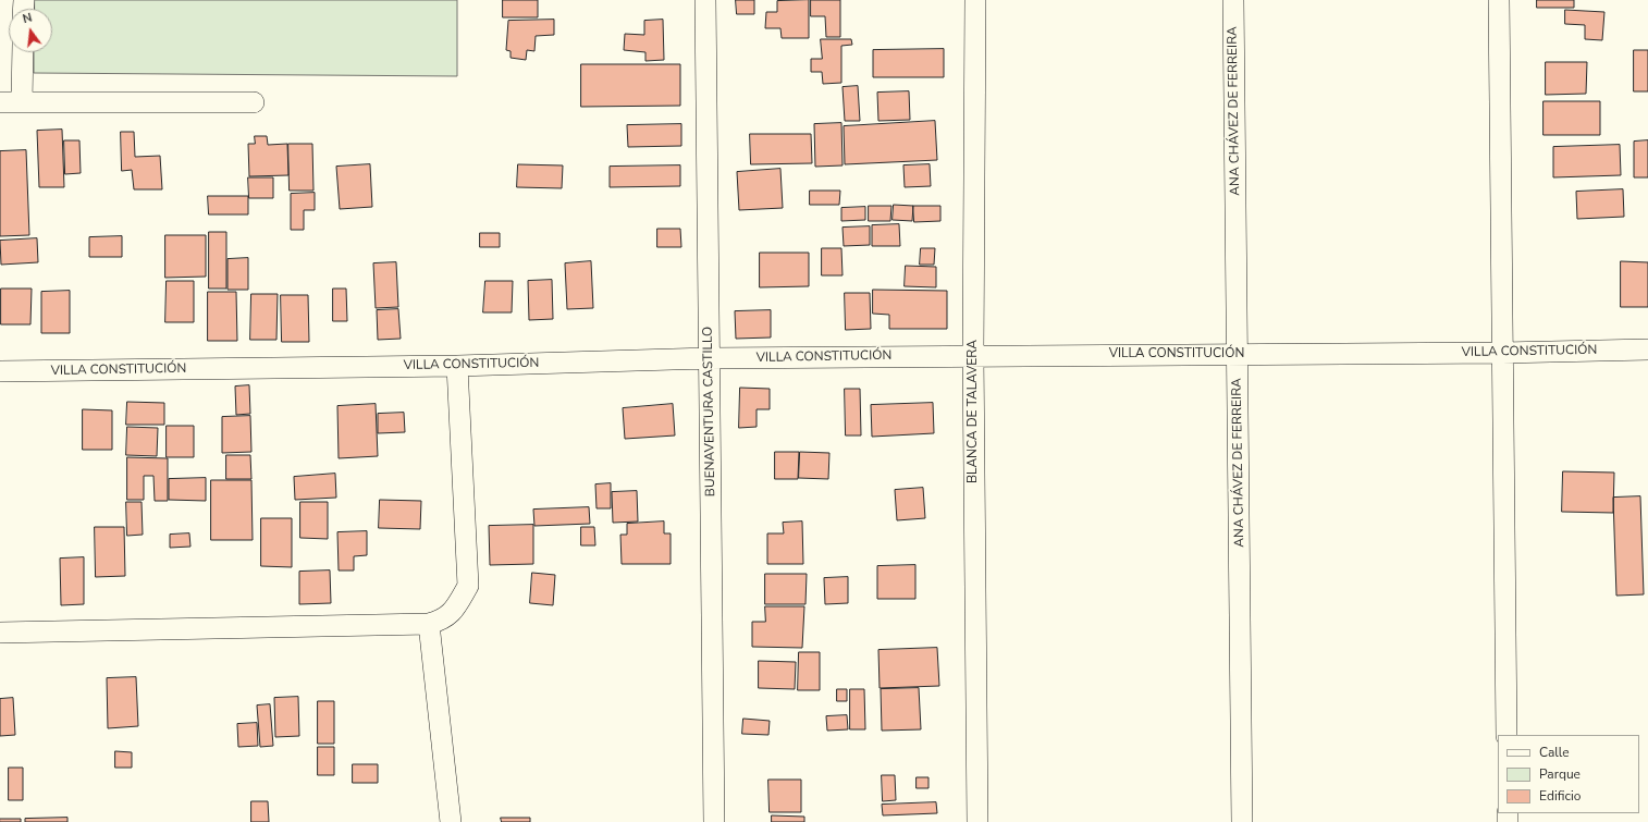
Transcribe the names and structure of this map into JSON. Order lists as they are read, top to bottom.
{
  "streets": {
    "street": [
      "ANA CHÁVEZ DE FERREIRA",
      "VILLA CONSTITUCIÓN",
      "BUENAVENTURA CASTILLO",
      "BLANCA DE TALAVERA"
    ]
  },
  "crossings": [
    ["ANA CHÁVEZ DE FERREIRA", "VILLA CONSTITUCIÓN"],
    ["VILLA CONSTITUCIÓN", "BUENAVENTURA CASTILLO"],
    ["VILLA CONSTITUCIÓN", "BLANCA DE TALAVERA"]
  ],
  "legend": ["Calle", "Parque", "Edificio"],
  "north": "top"
}
